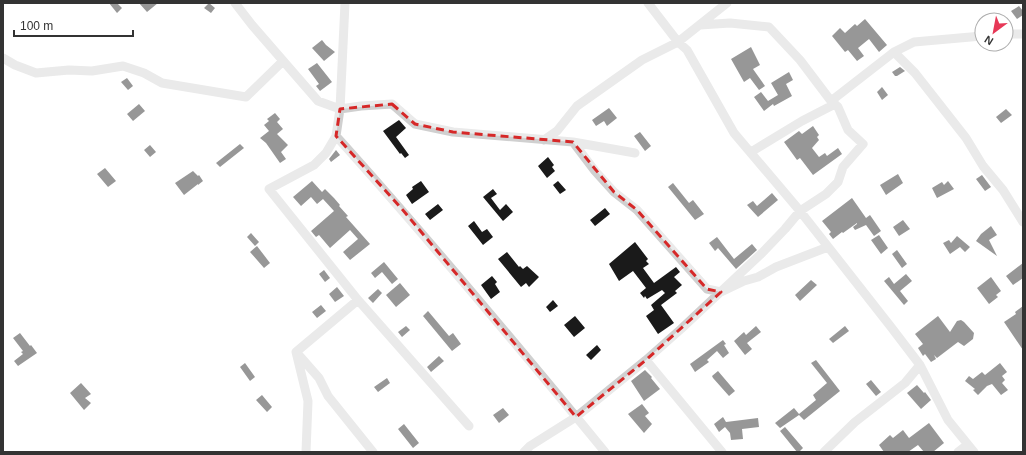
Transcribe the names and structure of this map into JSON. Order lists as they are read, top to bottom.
{
  "scale_bar": "100 m",
  "north": "bottom left"
}
